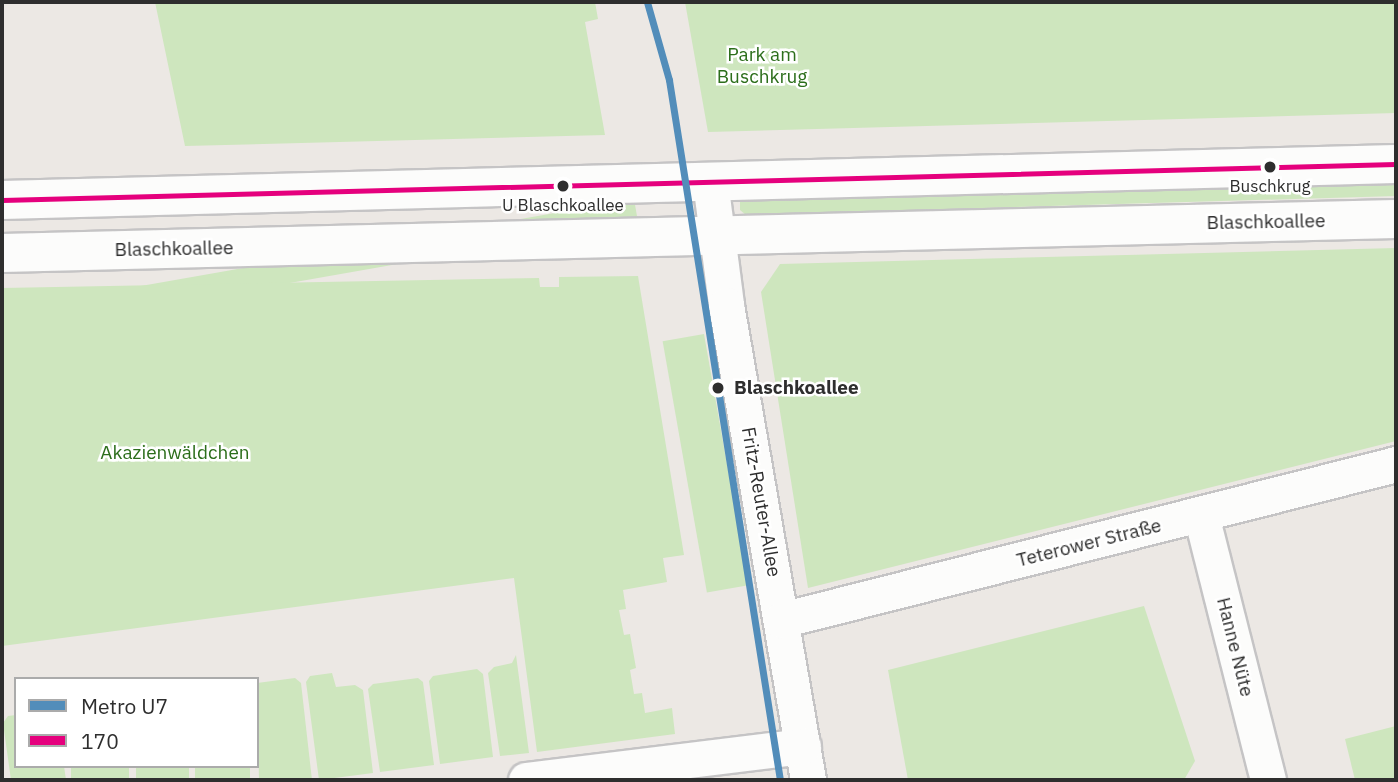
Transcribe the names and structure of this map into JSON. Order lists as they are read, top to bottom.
{
  "streets": {
    "main road": ["Blaschkoallee"],
    "street": ["Fritz-Reuter-Allee", "Teterower Straße", "Hanne Nüte"]
  },
  "crossings": [
    ["Blaschkoallee", "Fritz-Reuter-Allee"],
    ["Fritz-Reuter-Allee", "Teterower Straße"],
    ["Teterower Straße", "Hanne Nüte"]
  ],
  "parks": ["Park am Buschkrug", "Akazienwäldchen"],
  "places": ["Buschkrug", "U Blaschkoallee", "Blaschkoallee"],
  "lines": ["metro line U7", "transit line 170"],
  "legend": ["Metro U7", "170"]
}
